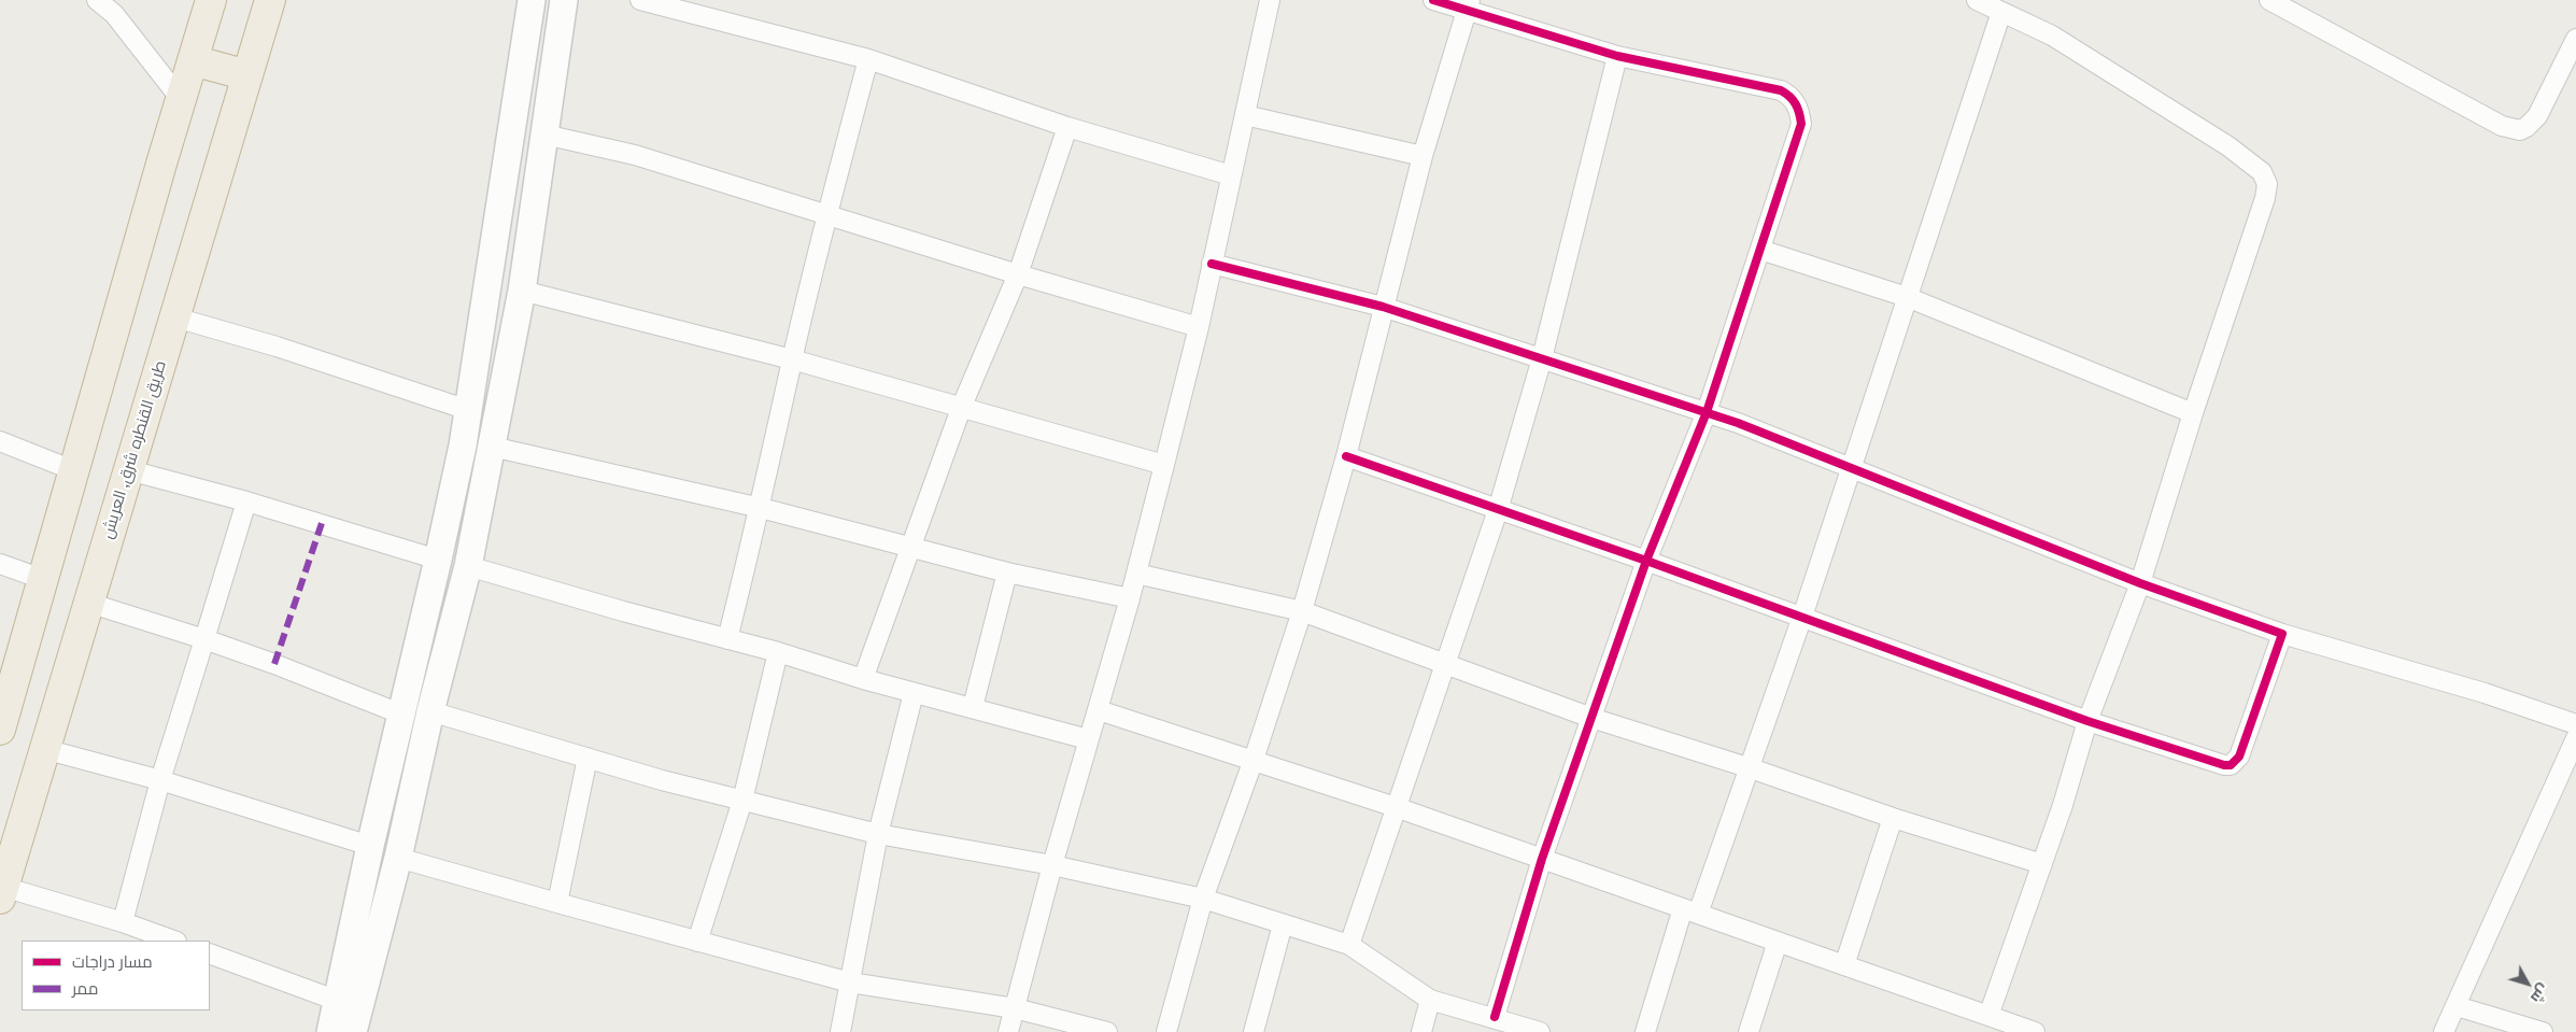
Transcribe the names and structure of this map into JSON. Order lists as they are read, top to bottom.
{
  "streets": {
    "highway": ["طريق القنطره شرق, العريش"]
  },
  "legend": ["مسار دراجات", "ممر"],
  "north": "bottom right"
}
